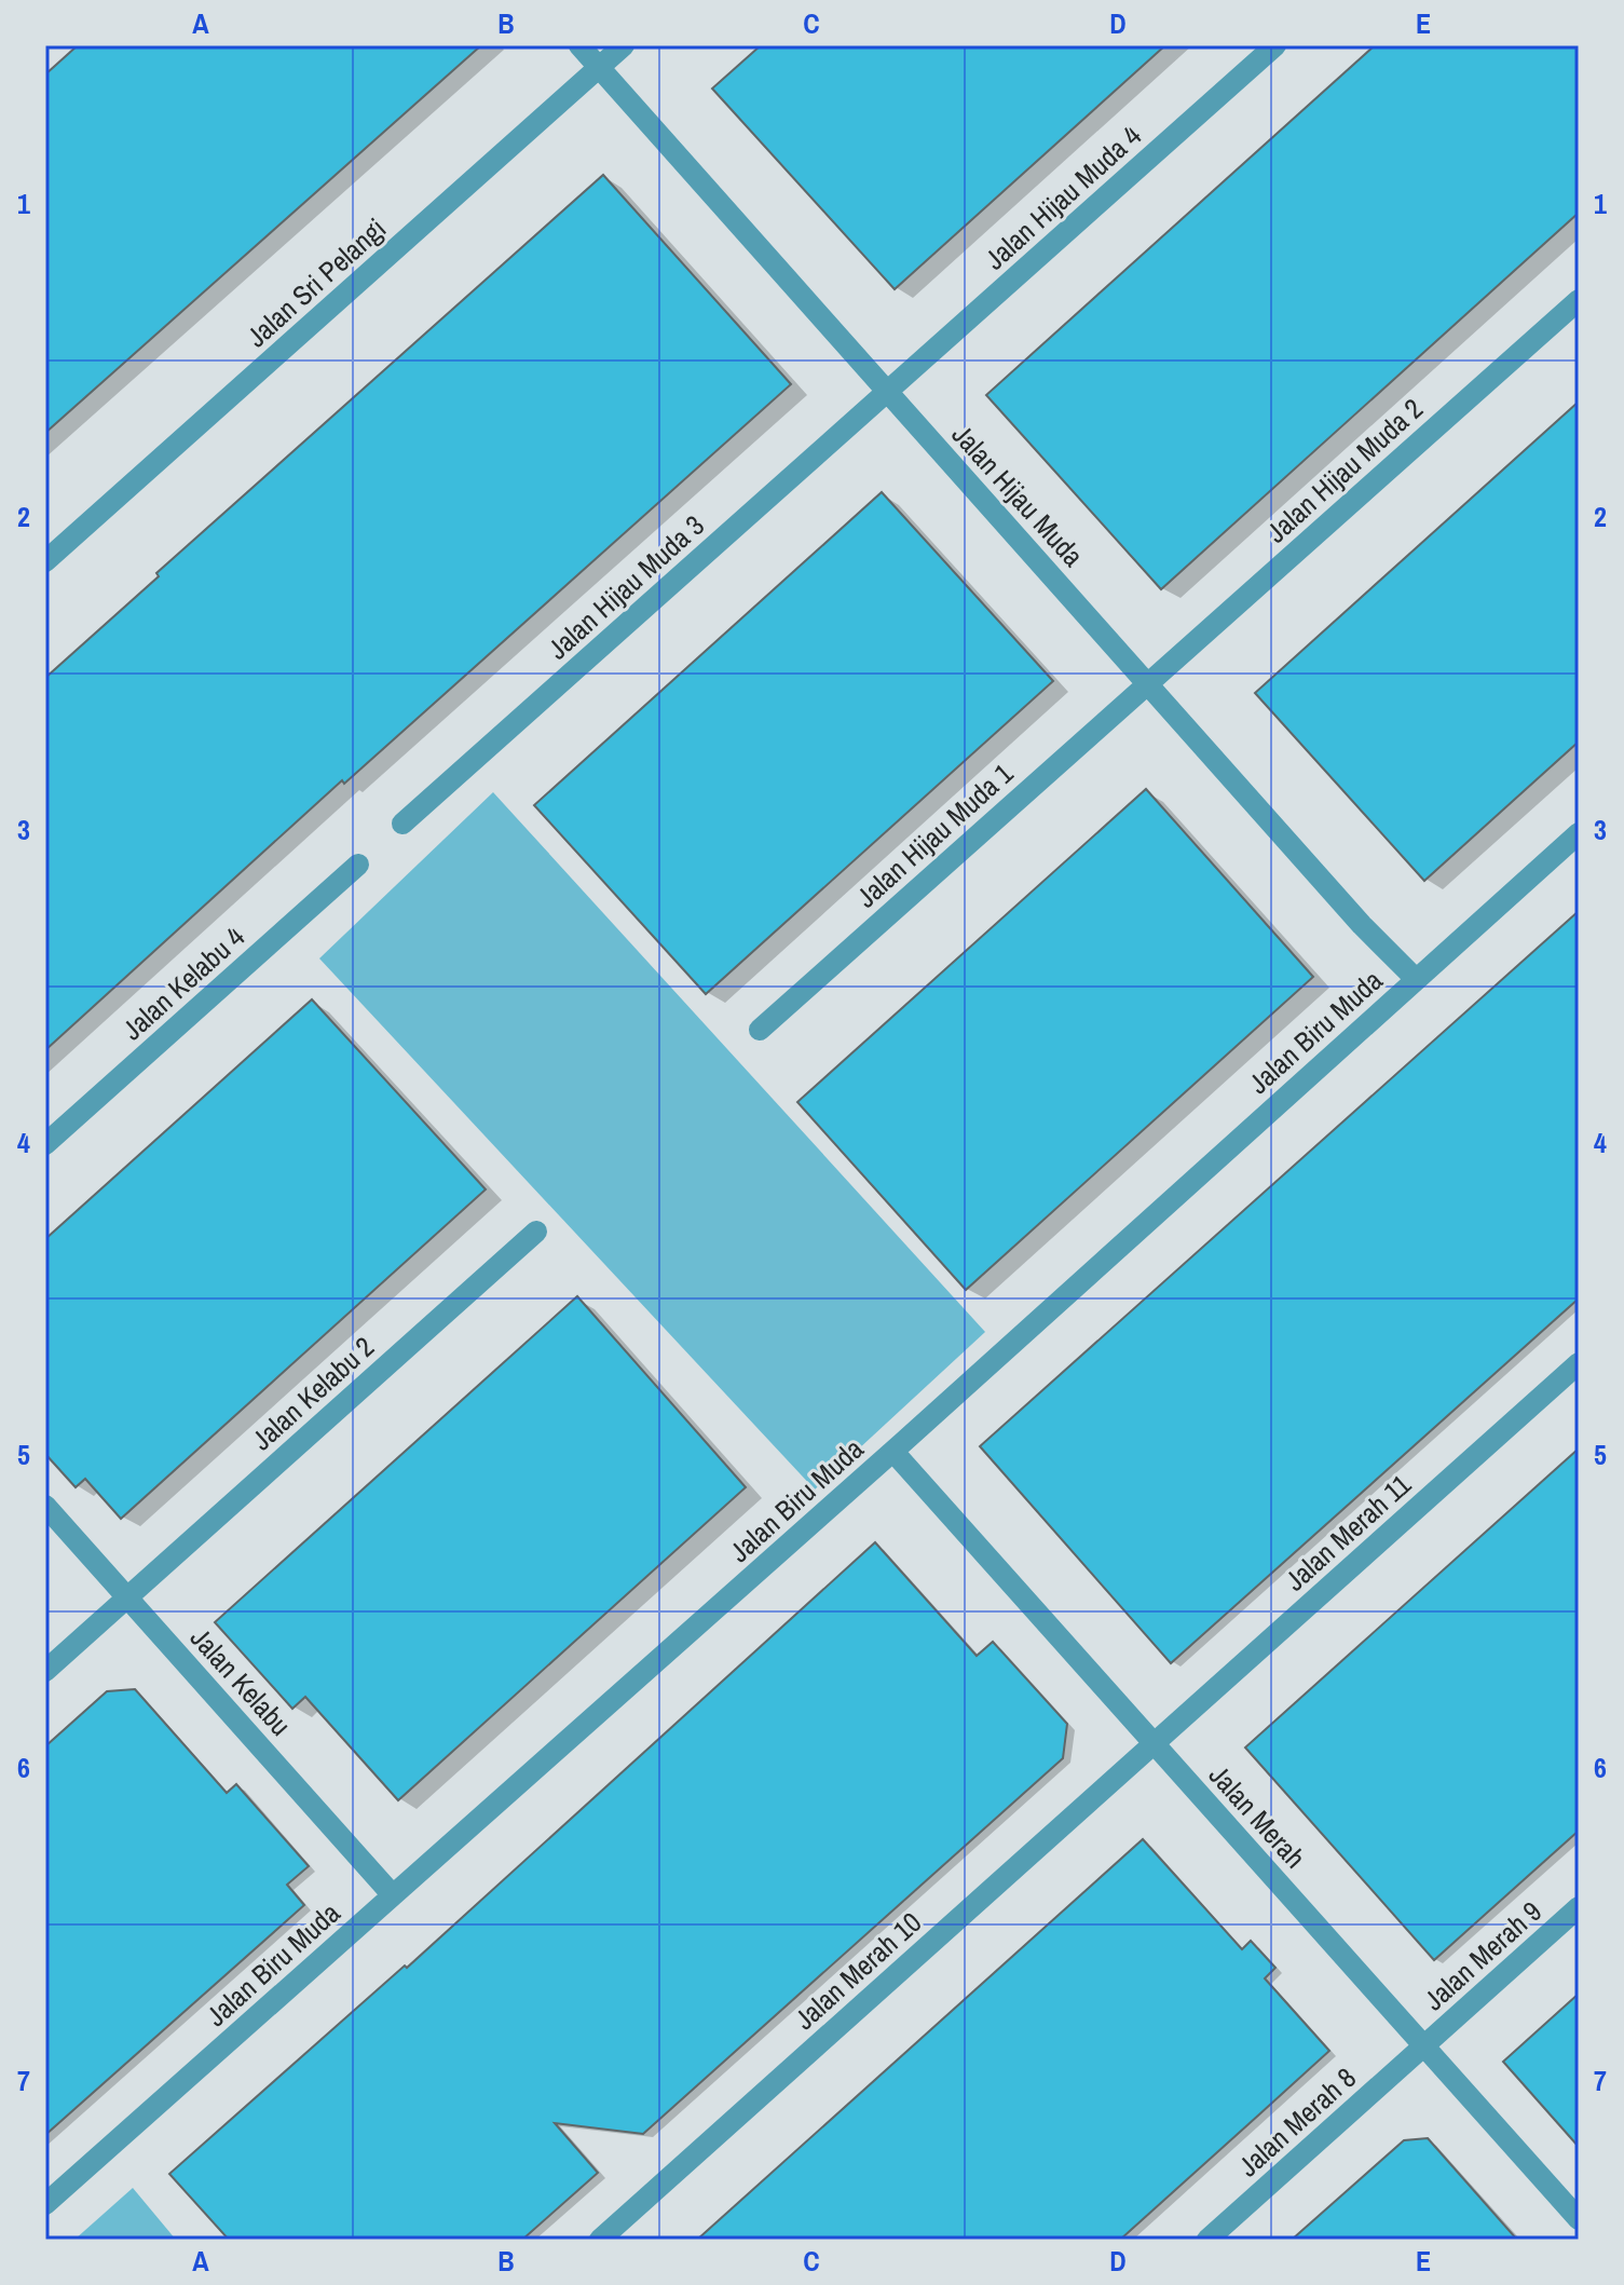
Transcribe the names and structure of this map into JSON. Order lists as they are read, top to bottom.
{
  "streets": {
    "street": [
      "Jalan Hijau Muda 4",
      "Jalan Sri Pelangi",
      "Jalan Hijau Muda 2",
      "Jalan Hijau Muda",
      "Jalan Hijau Muda 3",
      "Jalan Hijau Muda 1",
      "Jalan Kelabu 4",
      "Jalan Biru Muda",
      "Jalan Kelabu 2",
      "Jalan Merah 11",
      "Jalan Kelabu",
      "Jalan Merah",
      "Jalan Merah 9",
      "Jalan Merah 10",
      "Jalan Merah 8"
    ]
  },
  "crossings": [
    ["Jalan Hijau Muda 4", "Jalan Hijau Muda"],
    ["Jalan Hijau Muda 4", "Jalan Hijau Muda 3"],
    ["Jalan Sri Pelangi", "Jalan Hijau Muda"],
    ["Jalan Hijau Muda 2", "Jalan Hijau Muda"],
    ["Jalan Hijau Muda 2", "Jalan Hijau Muda 1"],
    ["Jalan Hijau Muda", "Jalan Hijau Muda 3"],
    ["Jalan Hijau Muda", "Jalan Hijau Muda 1"],
    ["Jalan Hijau Muda", "Jalan Biru Muda"],
    ["Jalan Biru Muda", "Jalan Kelabu"],
    ["Jalan Biru Muda", "Jalan Merah"],
    ["Jalan Kelabu 2", "Jalan Kelabu"],
    ["Jalan Merah 11", "Jalan Merah"],
    ["Jalan Merah 11", "Jalan Merah 10"],
    ["Jalan Merah", "Jalan Merah 9"],
    ["Jalan Merah", "Jalan Merah 10"],
    ["Jalan Merah", "Jalan Merah 8"],
    ["Jalan Merah 9", "Jalan Merah 8"]
  ],
  "grid": {
    "columns": [
      "A",
      "B",
      "C",
      "D",
      "E"
    ],
    "rows": [
      "1",
      "2",
      "3",
      "4",
      "5",
      "6",
      "7"
    ]
  }
}
